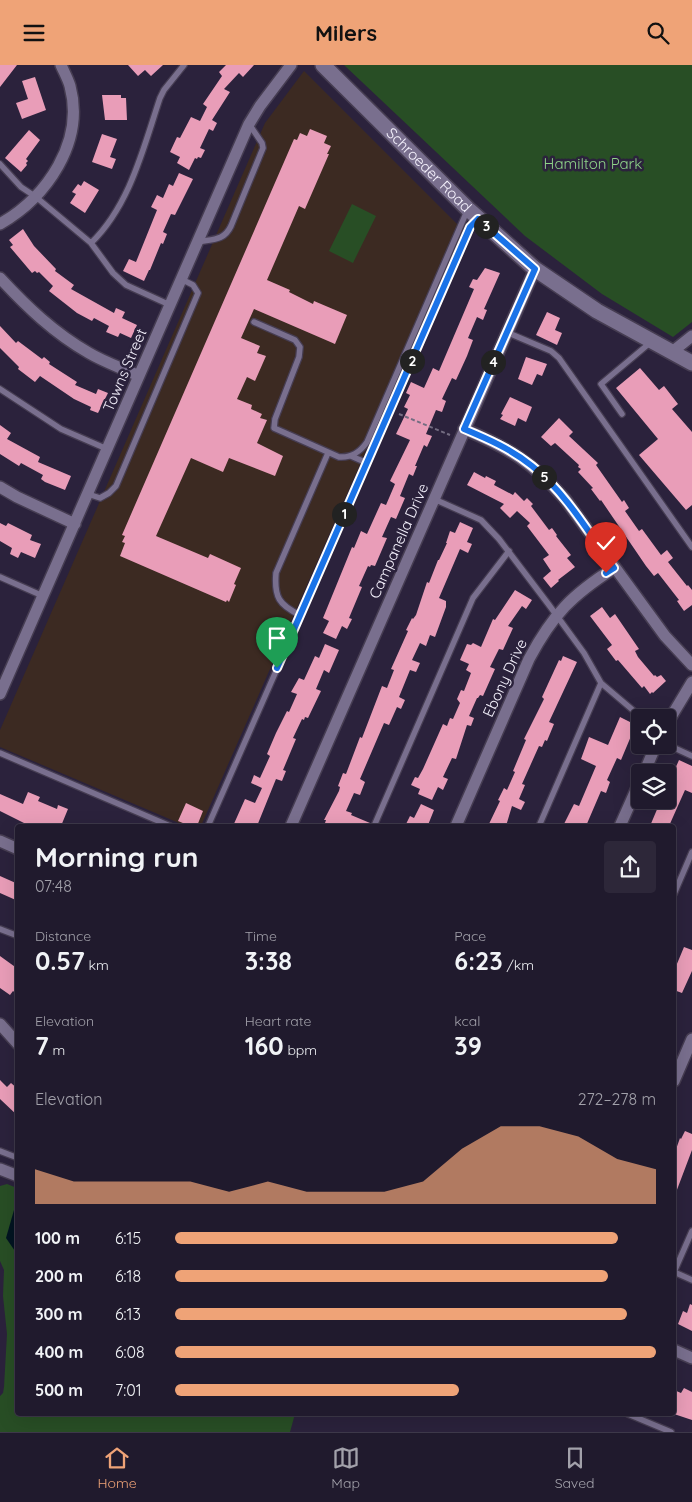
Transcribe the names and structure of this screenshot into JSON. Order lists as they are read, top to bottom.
{
  "streets": {
    "street": [
      "Schroeder Road",
      "Towns Street",
      "Campanella Drive",
      "Ebony Drive"
    ]
  },
  "crossings": [
    ["Schroeder Road", "Campanella Drive"]
  ],
  "parks": ["Hamilton Park"],
  "page": {
    "header": "Milers",
    "pins": [
      "3",
      "2",
      "4",
      "5",
      "1"
    ],
    "heading": ["Morning run", "07:48"],
    "stats": [
      ["Distance", "0.57 km"],
      ["Time", "3:38"],
      ["Pace", "6:23 /km"],
      ["Elevation", "7 m"],
      ["Heart rate", "160 bpm"],
      ["kcal", "39"]
    ],
    "chart": ["Elevation", "272–278 m"],
    "list": [
      {
        "name": "100 m",
        "note": "6:15"
      },
      {
        "name": "200 m",
        "note": "6:18"
      },
      {
        "name": "300 m",
        "note": "6:13"
      },
      {
        "name": "400 m",
        "note": "6:08"
      },
      {
        "name": "500 m",
        "note": "7:01"
      }
    ],
    "tabs": ["Home", "Map", "Saved"]
  }
}
